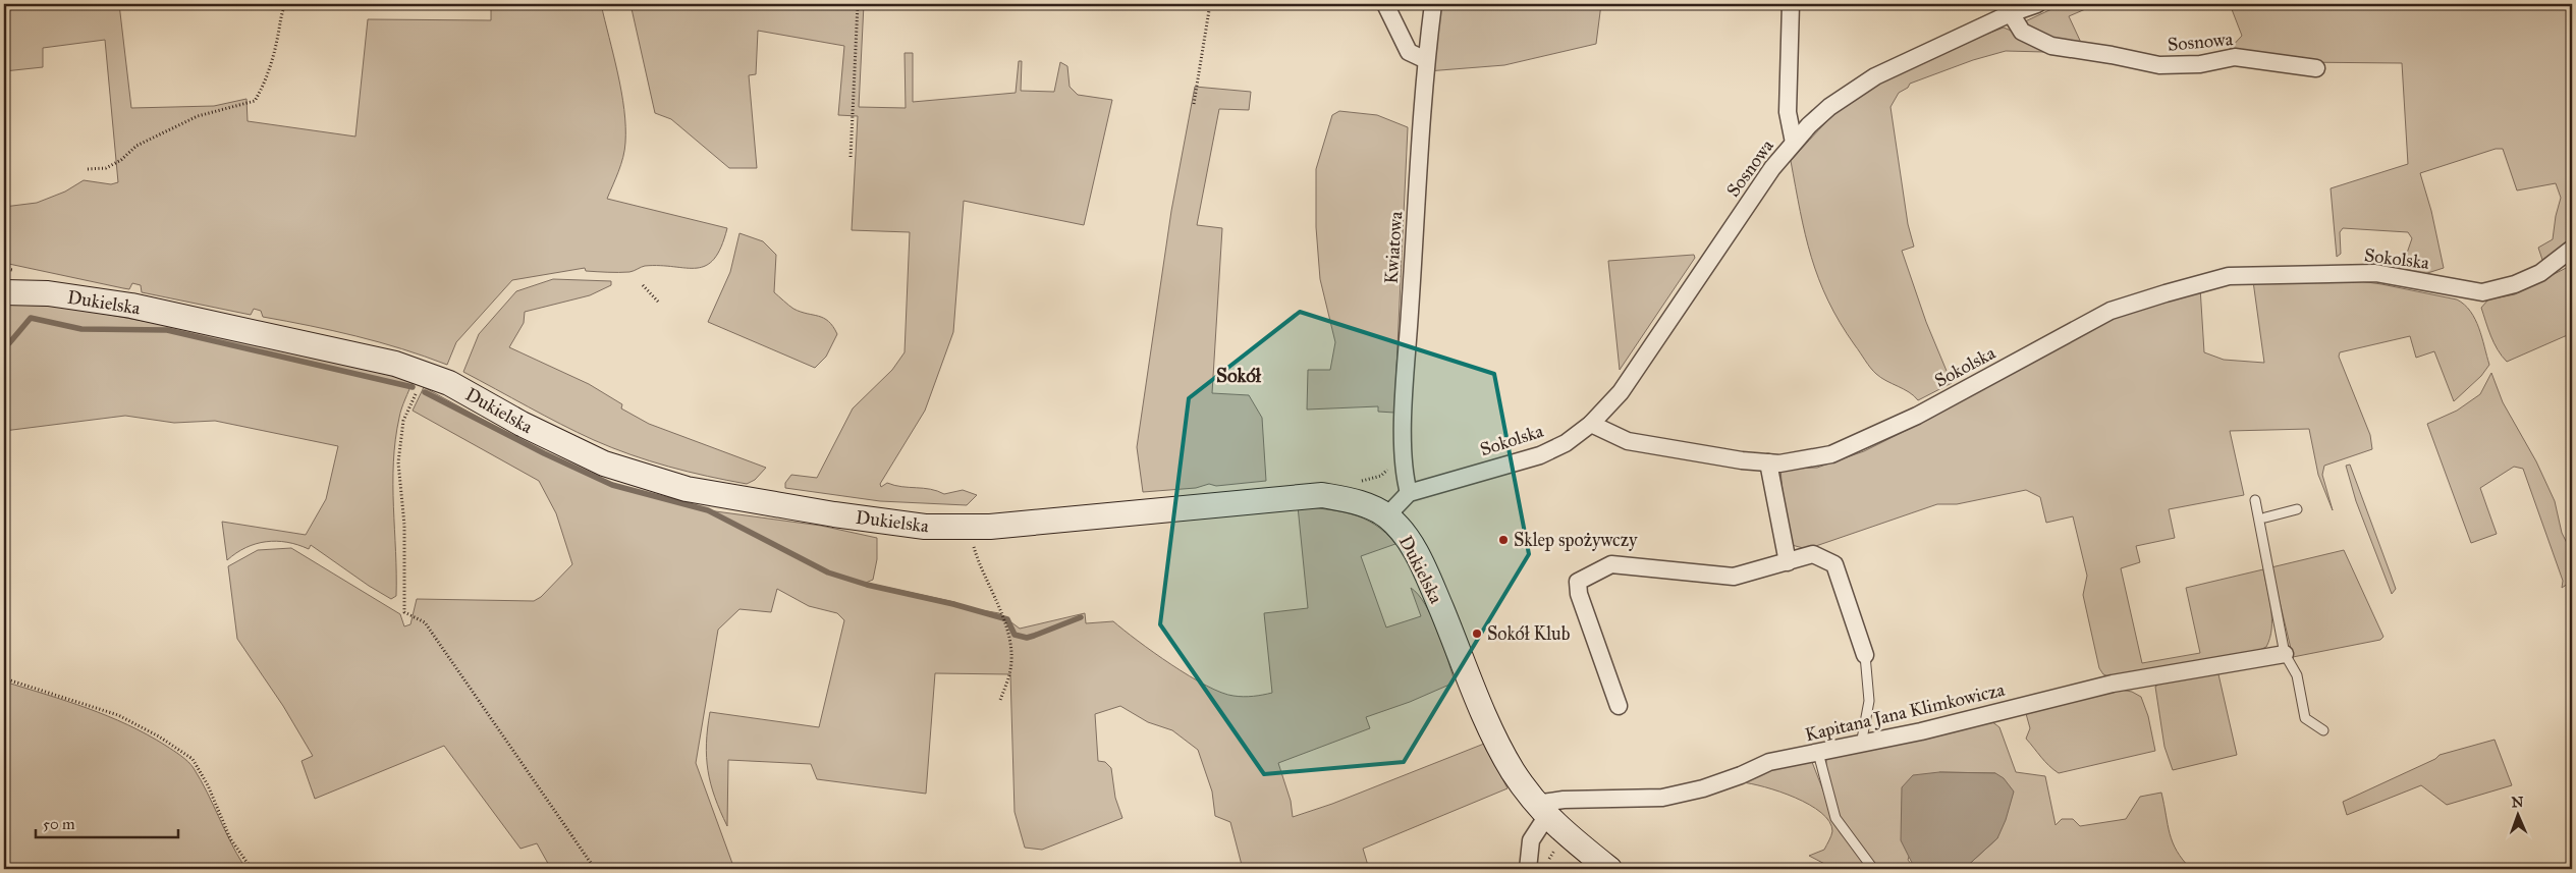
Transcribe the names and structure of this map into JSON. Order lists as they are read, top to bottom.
{
  "streets": {
    "main road": ["Dukielska"],
    "street": [
      "Sosnowa",
      "Kwiatowa",
      "Sokolska",
      "Kapitana Jana Klimkowicza"
    ]
  },
  "crossings": [
    ["Sosnowa", "Sokolska"],
    ["Kwiatowa", "Sokolska"],
    ["Dukielska", "Kapitana Jana Klimkowicza"]
  ],
  "districts": ["Sokół"],
  "places": ["Sklep spożywczy", "Sokół Klub"],
  "scale_bar": "50 m",
  "north": "top"
}
